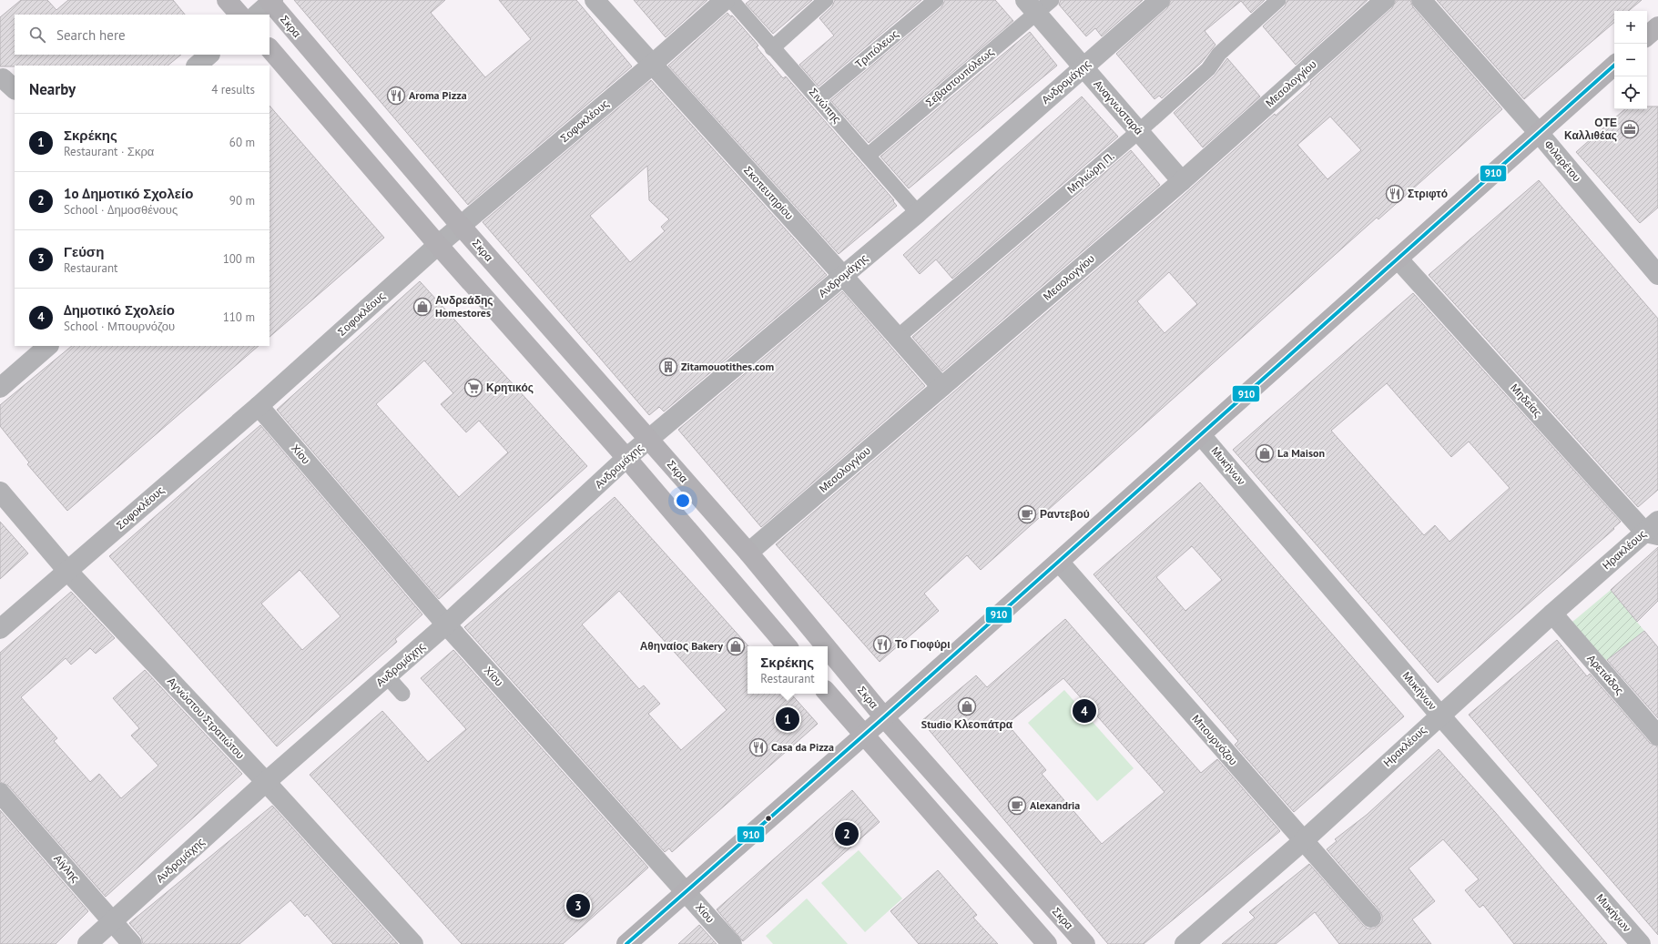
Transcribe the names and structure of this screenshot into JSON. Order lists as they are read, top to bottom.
{
  "streets": {
    "street": [
      "Σκρα",
      "Ανδρομάχης",
      "Μεσολογγίου",
      "Αναγνωσταρά",
      "Σοφοκλέους",
      "Φιλαρέτου",
      "Σκοπευτηρίου",
      "Μηδείας",
      "Χίου",
      "Μυκήνων",
      "Ηρακλέους",
      "Αρετιάδος",
      "Αγνώστου Στρατιώτου",
      "Μπουρνόζου",
      "Αίγλης"
    ],
    "lane": [
      "Τριπόλεως",
      "Σεβαστουπόλεως",
      "Σινώπης",
      "Μηλιώρη Π."
    ]
  },
  "crossings": [
    ["Σκρα", "Ανδρομάχης"],
    ["Σκρα", "Μεσολογγίου"],
    ["Σκρα", "Σοφοκλέους"],
    ["Τριπόλεως", "Σινώπης"],
    ["Σεβαστουπόλεως", "Σινώπης"],
    ["Σεβαστουπόλεως", "Αναγνωσταρά"],
    ["Ανδρομάχης", "Σινώπης"],
    ["Ανδρομάχης", "Αναγνωσταρά"],
    ["Ανδρομάχης", "Σκοπευτηρίου"],
    ["Ανδρομάχης", "Χίου"],
    ["Ανδρομάχης", "Αγνώστου Στρατιώτου"],
    ["Ανδρομάχης", "Αίγλης"],
    ["Μεσολογγίου", "Αναγνωσταρά"],
    ["Μεσολογγίου", "Σκοπευτηρίου"],
    ["Αναγνωσταρά", "Μηλιώρη Π."],
    ["Σοφοκλέους", "Σκοπευτηρίου"],
    ["Σοφοκλέους", "Χίου"],
    ["Σοφοκλέους", "Αγνώστου Στρατιώτου"],
    ["Μηλιώρη Π.", "Σκοπευτηρίου"],
    ["Μηδείας", "Ηρακλέους"],
    ["Μυκήνων", "Ηρακλέους"],
    ["Ηρακλέους", "Αρετιάδος"],
    ["Ηρακλέους", "Μπουρνόζου"]
  ],
  "places": {
    "restaurant": [
      "Aroma Pizza",
      "Στριφτό",
      "Το Γιοφύρι",
      "Casa da Pizza"
    ],
    "office": ["ΟΤΕ Καλλιθέας"],
    "shop": [
      "Ανδρεάδης Homestores",
      "La Maison",
      "Αθηναίος Bakery",
      "Studio Κλεοπάτρα"
    ],
    "building": ["Zitamouotithes.com"],
    "supermarket": ["Κρητικός"],
    "cafe": ["Ραντεβού", "Alexandria"]
  },
  "lines": ["transit line 910"],
  "page": {
    "map_buttons": ["+", "−"],
    "search": "Search here",
    "heading": ["Nearby", "4 results"],
    "list": [
      {
        "mark": "1",
        "name": "Σκρέκης",
        "note": "Restaurant · Σκρα",
        "value": "60 m"
      },
      {
        "mark": "2",
        "name": "1o Δημοτικό Σχολείο",
        "note": "School · Δημοσθένους",
        "value": "90 m"
      },
      {
        "mark": "3",
        "name": "Γεύση",
        "note": "Restaurant",
        "value": "100 m"
      },
      {
        "mark": "4",
        "name": "Δημοτικό Σχολείο",
        "note": "School · Μπουρνόζου",
        "value": "110 m"
      }
    ],
    "popup": ["Σκρέκης", "Restaurant"],
    "pins": [
      "4",
      "1",
      "2",
      "3"
    ]
  }
}
